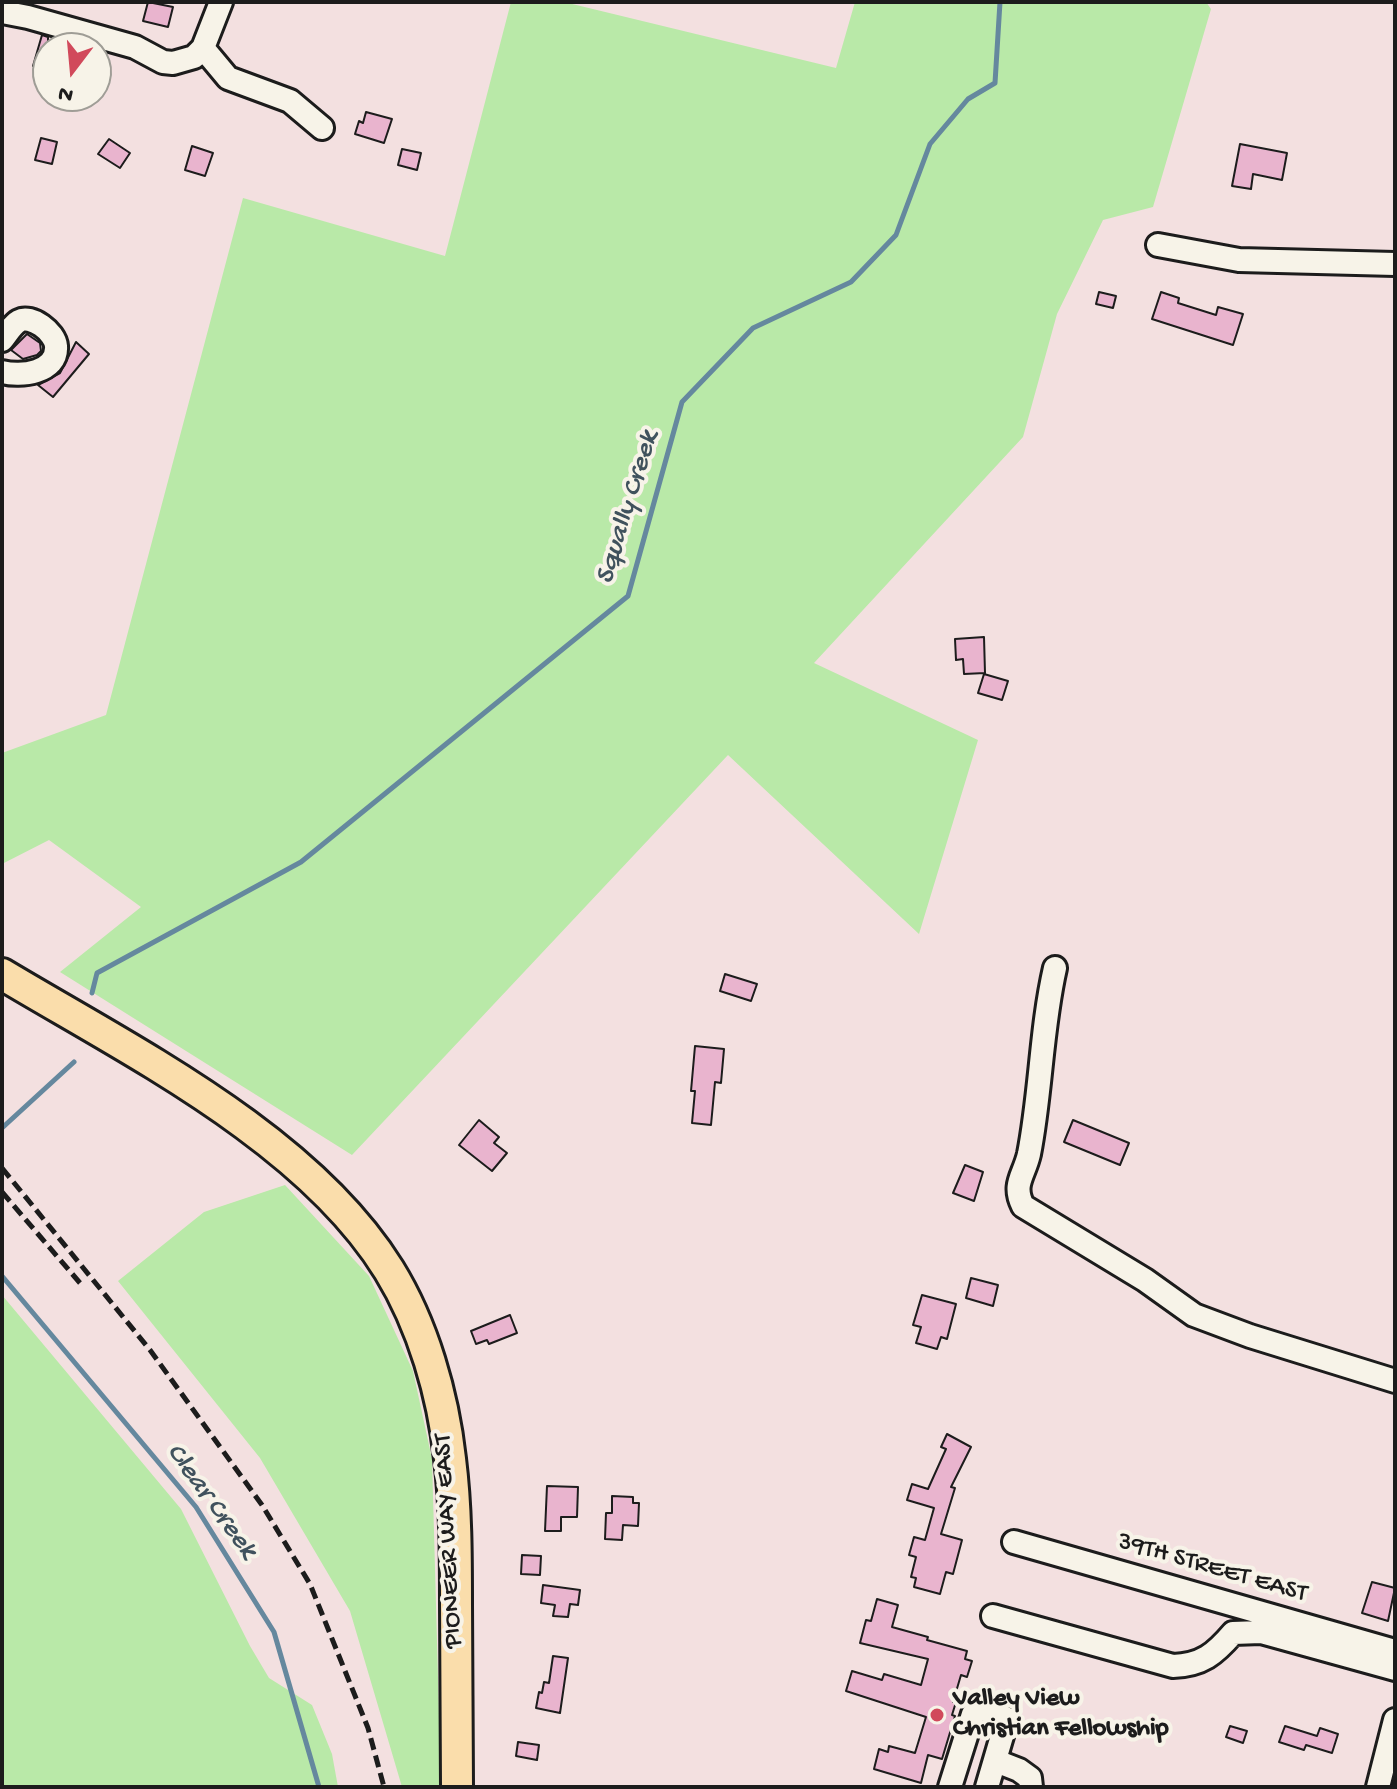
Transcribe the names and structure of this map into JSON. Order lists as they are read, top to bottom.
{
  "streets": {
    "main road": ["PIONEER WAY EAST"],
    "street": ["39TH STREET EAST"]
  },
  "water": ["Squally Creek", "Clear Creek"],
  "places": ["Valley View Christian Fellowship"],
  "north": "bottom"
}
